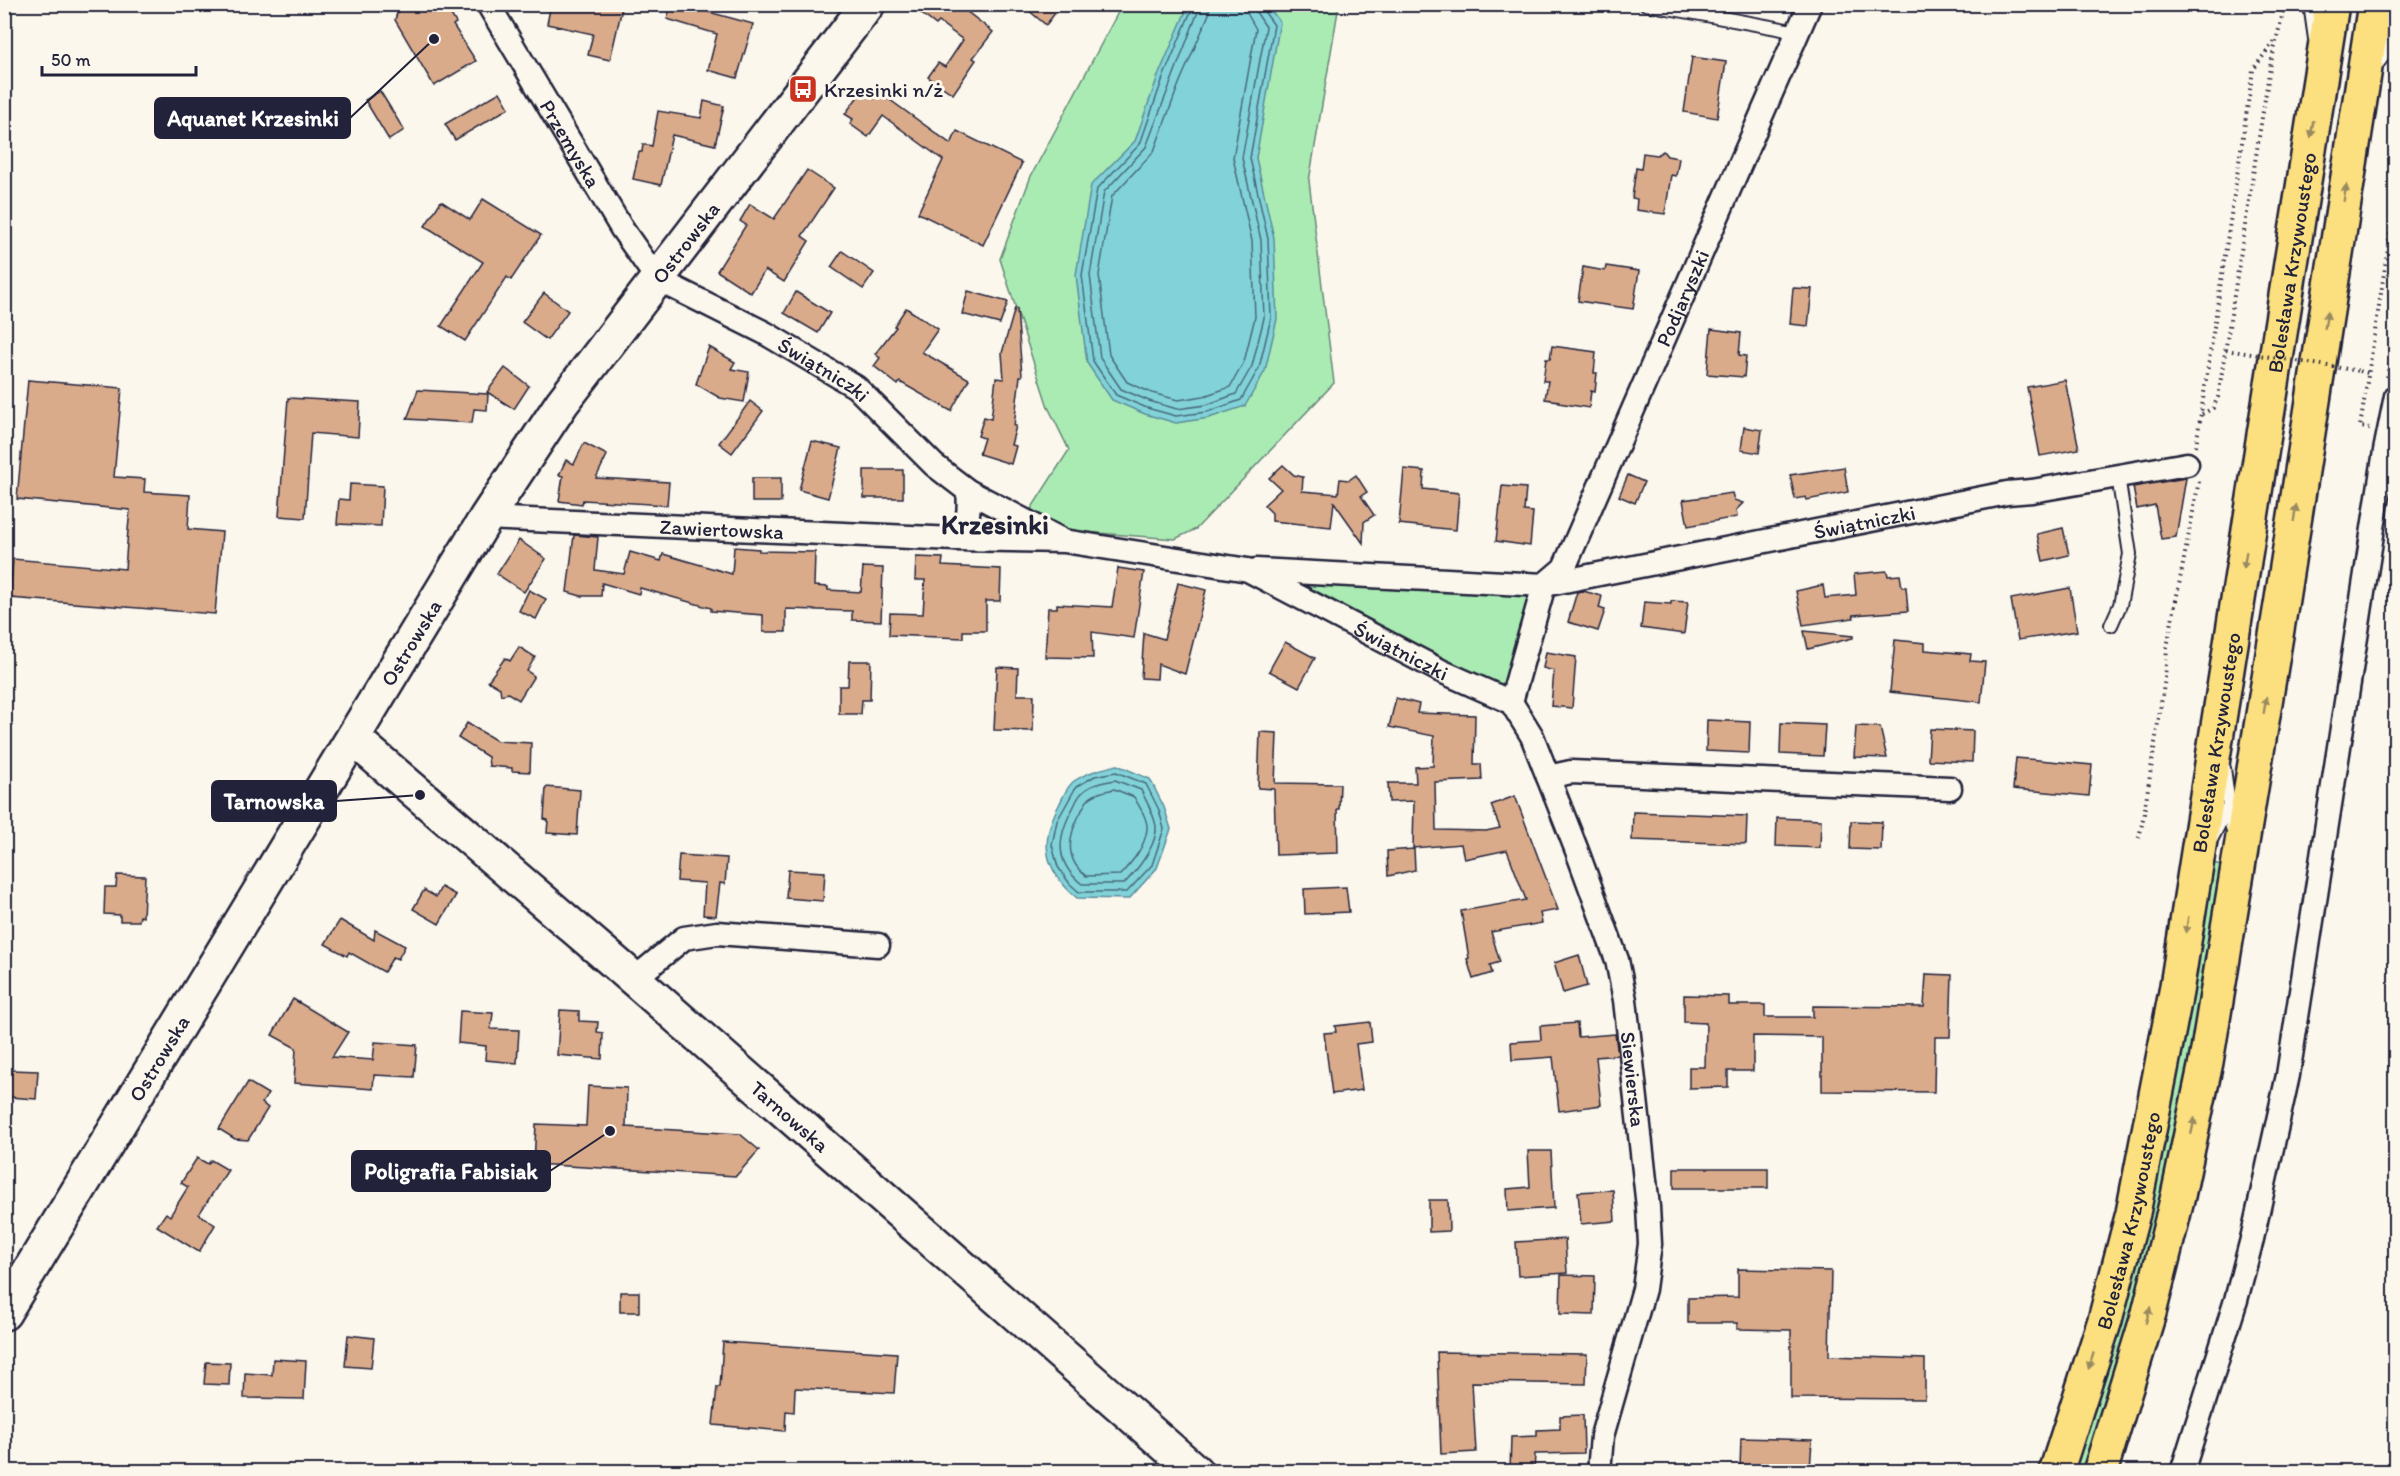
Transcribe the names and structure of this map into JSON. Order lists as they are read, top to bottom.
{
  "streets": {
    "highway": ["Bolesława Krzywoustego"],
    "street": [
      "Przemyska",
      "Ostrowska",
      "Podjaryszki",
      "Świątniczki",
      "Zawiertowska",
      "Siewierska",
      "Tarnowska"
    ]
  },
  "crossings": [
    ["Przemyska", "Ostrowska"],
    ["Przemyska", "Świątniczki"],
    ["Ostrowska", "Świątniczki"],
    ["Ostrowska", "Zawiertowska"],
    ["Ostrowska", "Tarnowska"],
    ["Podjaryszki", "Świątniczki"],
    ["Świątniczki", "Zawiertowska"],
    ["Świątniczki", "Siewierska"]
  ],
  "districts": ["Krzesinki"],
  "places": {
    "other": ["Aquanet Krzesinki", "Tarnowska", "Poligrafia Fabisiak"],
    "bus stop": ["Krzesinki n/ż"]
  },
  "scale_bar": "50 m"
}
